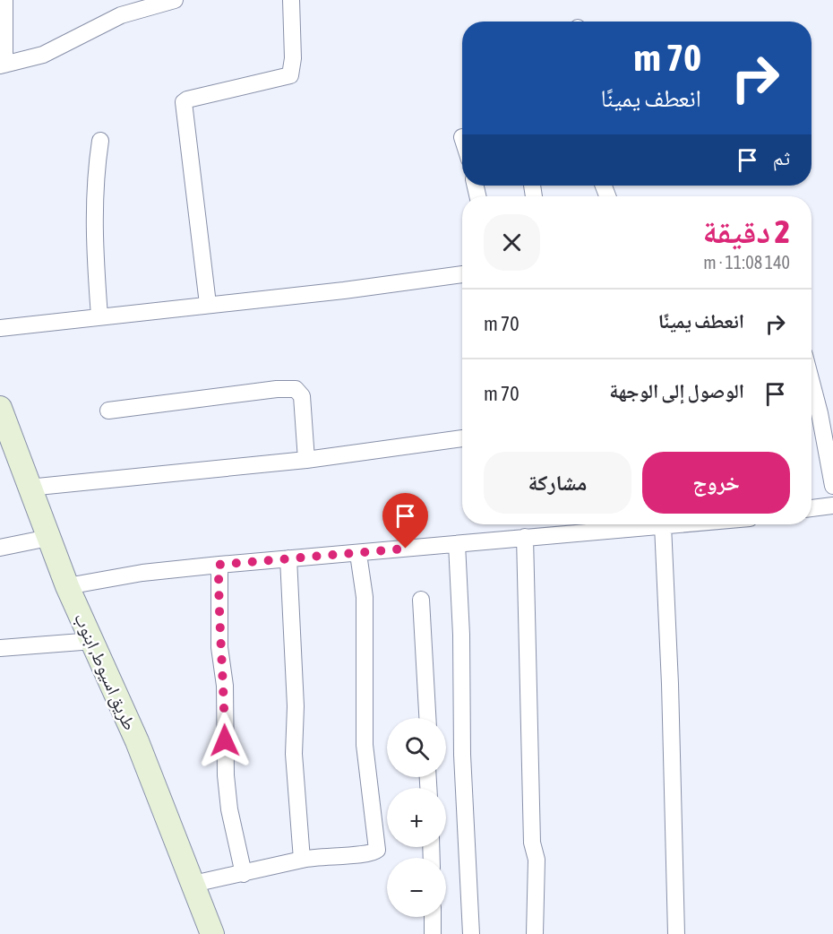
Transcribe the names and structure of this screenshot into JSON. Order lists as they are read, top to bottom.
{
  "streets": {
    "street": ["طريق اسيوط, ابنوب"]
  },
  "page": {
    "turn": ["70 m", "انعطف يمينًا"],
    "then": "ثم",
    "heading": ["2 دقيقة", "140 m · 11:08"],
    "list": [
      {
        "name": "انعطف يمينًا",
        "value": "70 m"
      },
      {
        "name": "الوصول إلى الوجهة",
        "value": "70 m"
      }
    ],
    "buttons": ["خروج", "مشاركة"],
    "map_buttons": ["+", "−"]
  }
}
